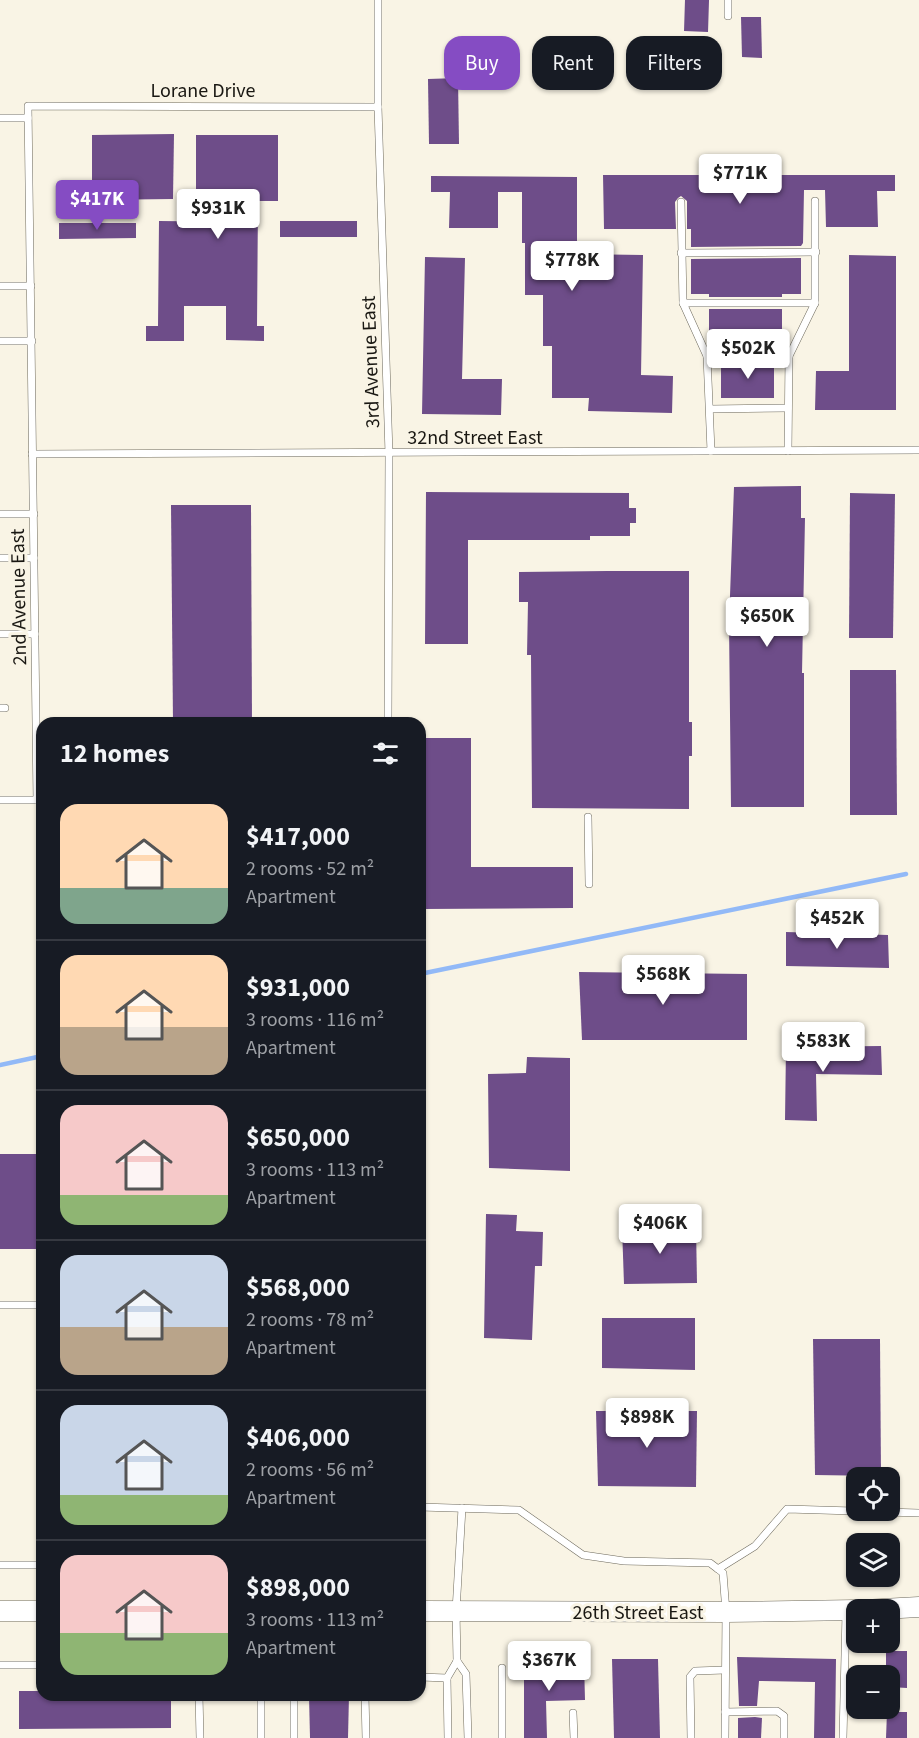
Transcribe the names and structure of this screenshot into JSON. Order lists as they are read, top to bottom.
{
  "streets": {
    "main road": ["26th Street East"],
    "lane": [
      "Lorane Drive",
      "3rd Avenue East",
      "32nd Street East",
      "2nd Avenue East"
    ]
  },
  "crossings": [
    ["Lorane Drive", "3rd Avenue East"],
    ["Lorane Drive", "2nd Avenue East"],
    ["3rd Avenue East", "32nd Street East"],
    ["32nd Street East", "2nd Avenue East"]
  ],
  "page": {
    "chip": ["Buy", "Rent", "Filters"],
    "price": [
      "$771K",
      "$417K",
      "$931K",
      "$778K",
      "$502K",
      "$650K",
      "$452K",
      "$568K",
      "$583K",
      "$406K",
      "$898K",
      "$367K"
    ],
    "heading": "12 homes",
    "list": [
      {
        "name": "$417,000",
        "note": "2 rooms · 52 m² · Apartment"
      },
      {
        "name": "$931,000",
        "note": "3 rooms · 116 m² · Apartment"
      },
      {
        "name": "$650,000",
        "note": "3 rooms · 113 m² · Apartment"
      },
      {
        "name": "$568,000",
        "note": "2 rooms · 78 m² · Apartment"
      },
      {
        "name": "$406,000",
        "note": "2 rooms · 56 m² · Apartment"
      },
      {
        "name": "$898,000",
        "note": "3 rooms · 113 m² · Apartment"
      }
    ],
    "map_buttons": ["+", "−"]
  }
}
